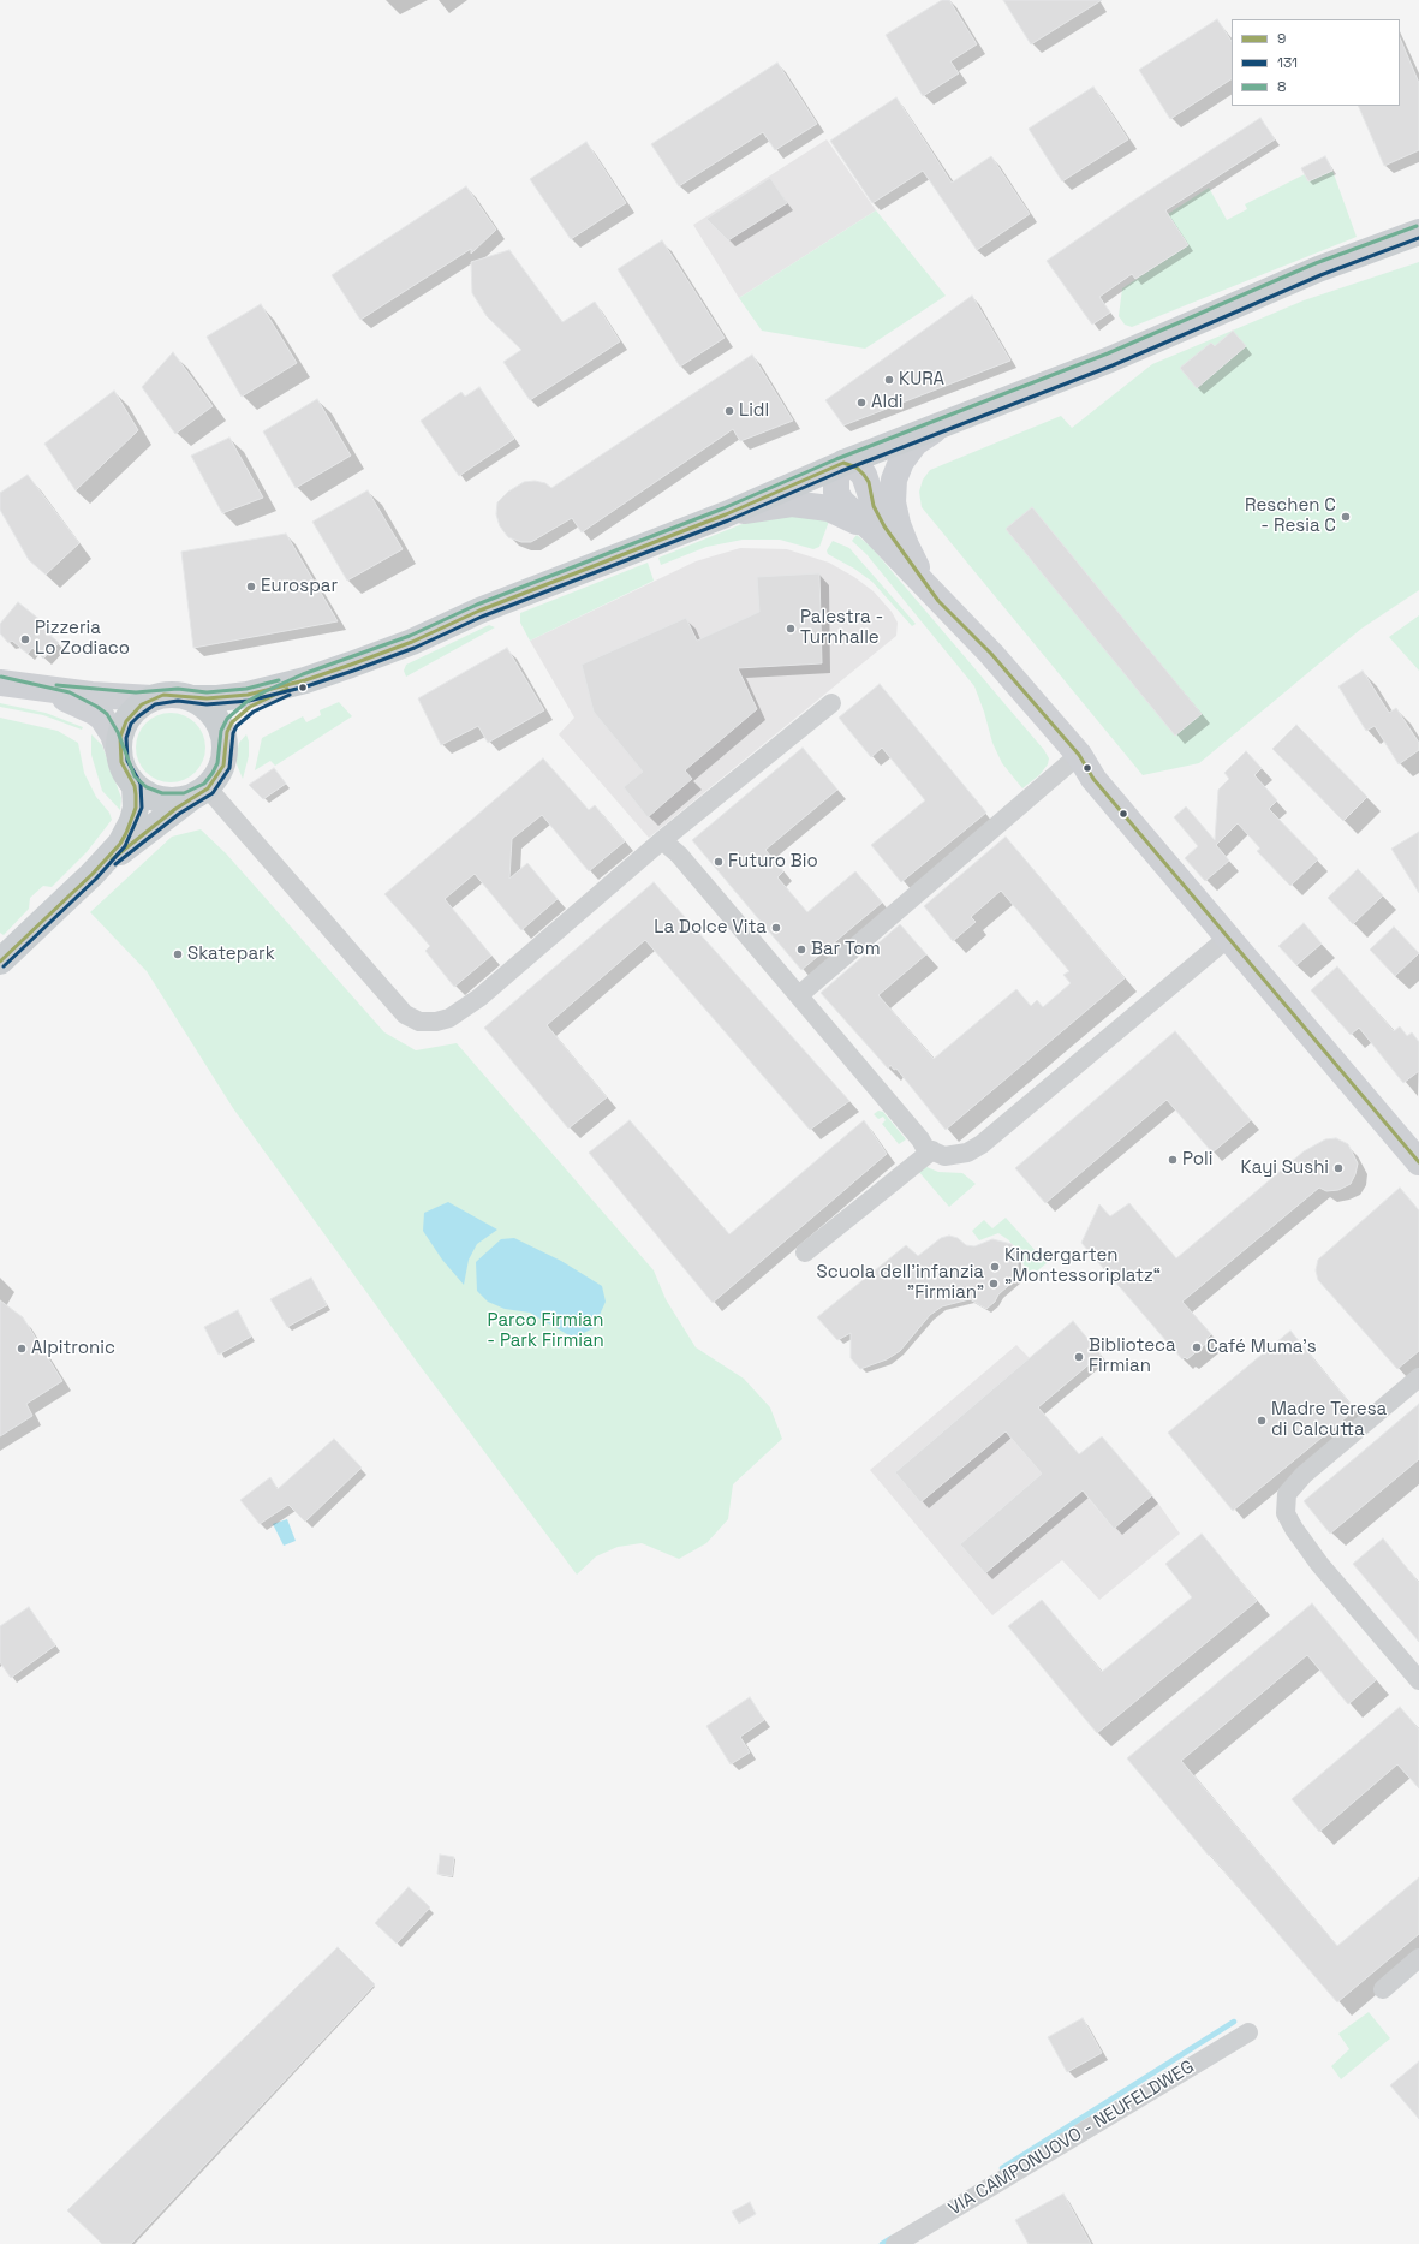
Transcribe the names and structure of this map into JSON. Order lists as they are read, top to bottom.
{
  "streets": {
    "street": ["VIA CAMPONUOVO - NEUFELDWEG"]
  },
  "parks": ["Parco Firmian - Park Firmian"],
  "places": [
    "KURA",
    "Aldi",
    "Lidl",
    "Reschen C - Resia C",
    "Eurospar",
    "Palestra - Turnhalle",
    "Pizzeria Lo Zodiaco",
    "Futuro Bio",
    "La Dolce Vita",
    "Bar Tom",
    "Skatepark",
    "Poli",
    "Kayi Sushi",
    "Kindergarten „Montessoriplatz“",
    "Scuola dell’infanzia \"Firmian\"",
    "Café Muma's",
    "Alpitronic",
    "Biblioteca Firmian",
    "Madre Teresa di Calcutta"
  ],
  "lines": ["transit line 8", "transit line 131", "transit line 9"],
  "legend": ["9", "131", "8"]
}
